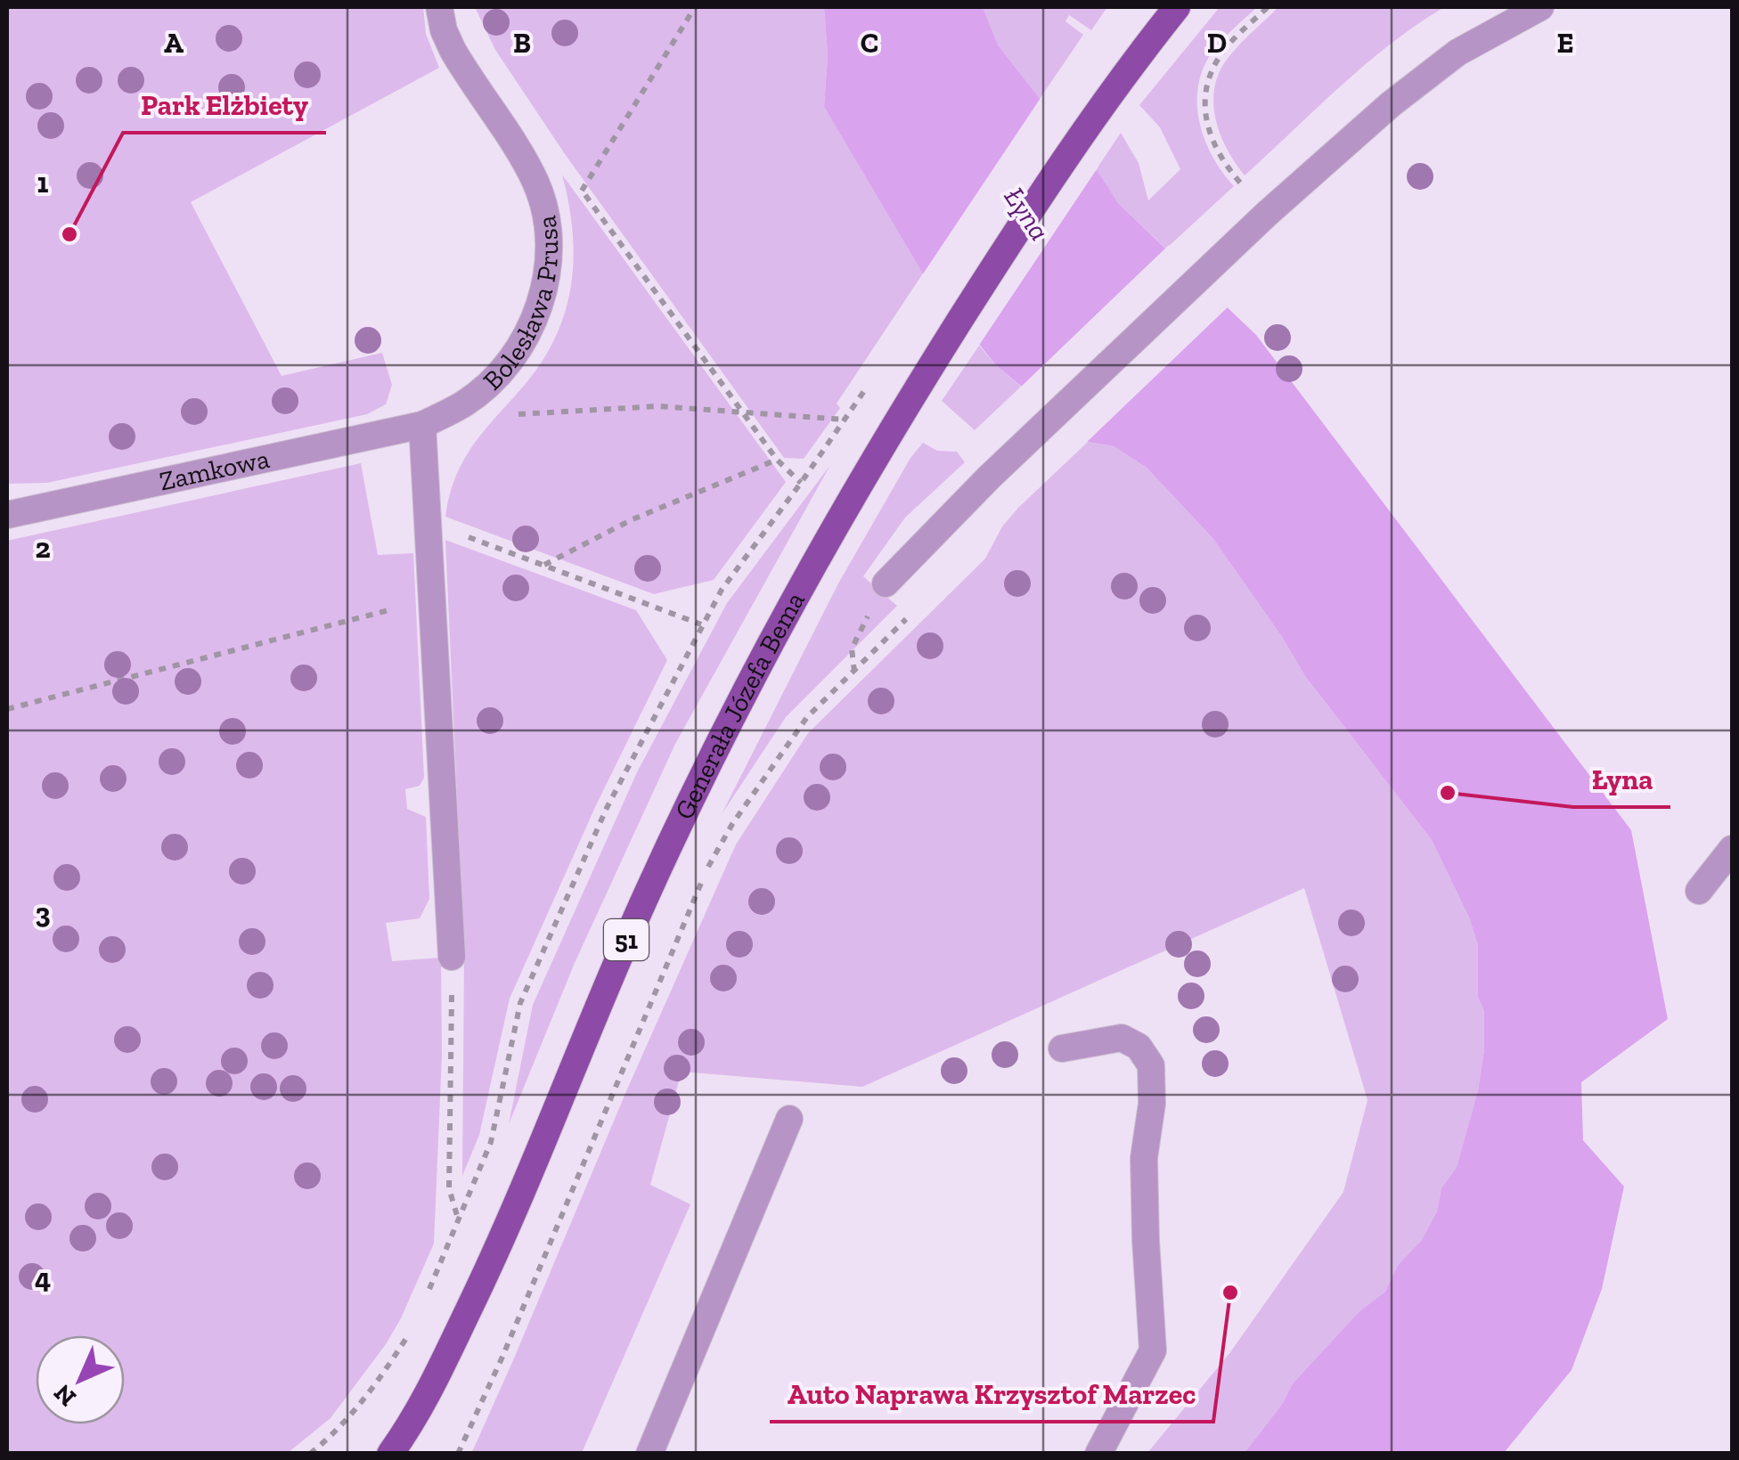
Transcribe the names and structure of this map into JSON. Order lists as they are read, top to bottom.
{
  "streets": {
    "main road": ["Generała Józefa Bema", "51"],
    "street": ["Bolesława Prusa", "Zamkowa"]
  },
  "crossings": [
    ["Bolesława Prusa", "Zamkowa"]
  ],
  "water": ["Łyna"],
  "places": ["Park Elżbiety", "Łyna", "Auto Naprawa Krzysztof Marzec"],
  "north": "bottom left",
  "grid": {
    "columns": [
      "A",
      "B",
      "C",
      "D",
      "E"
    ],
    "rows": [
      "1",
      "2",
      "3",
      "4"
    ]
  }
}
